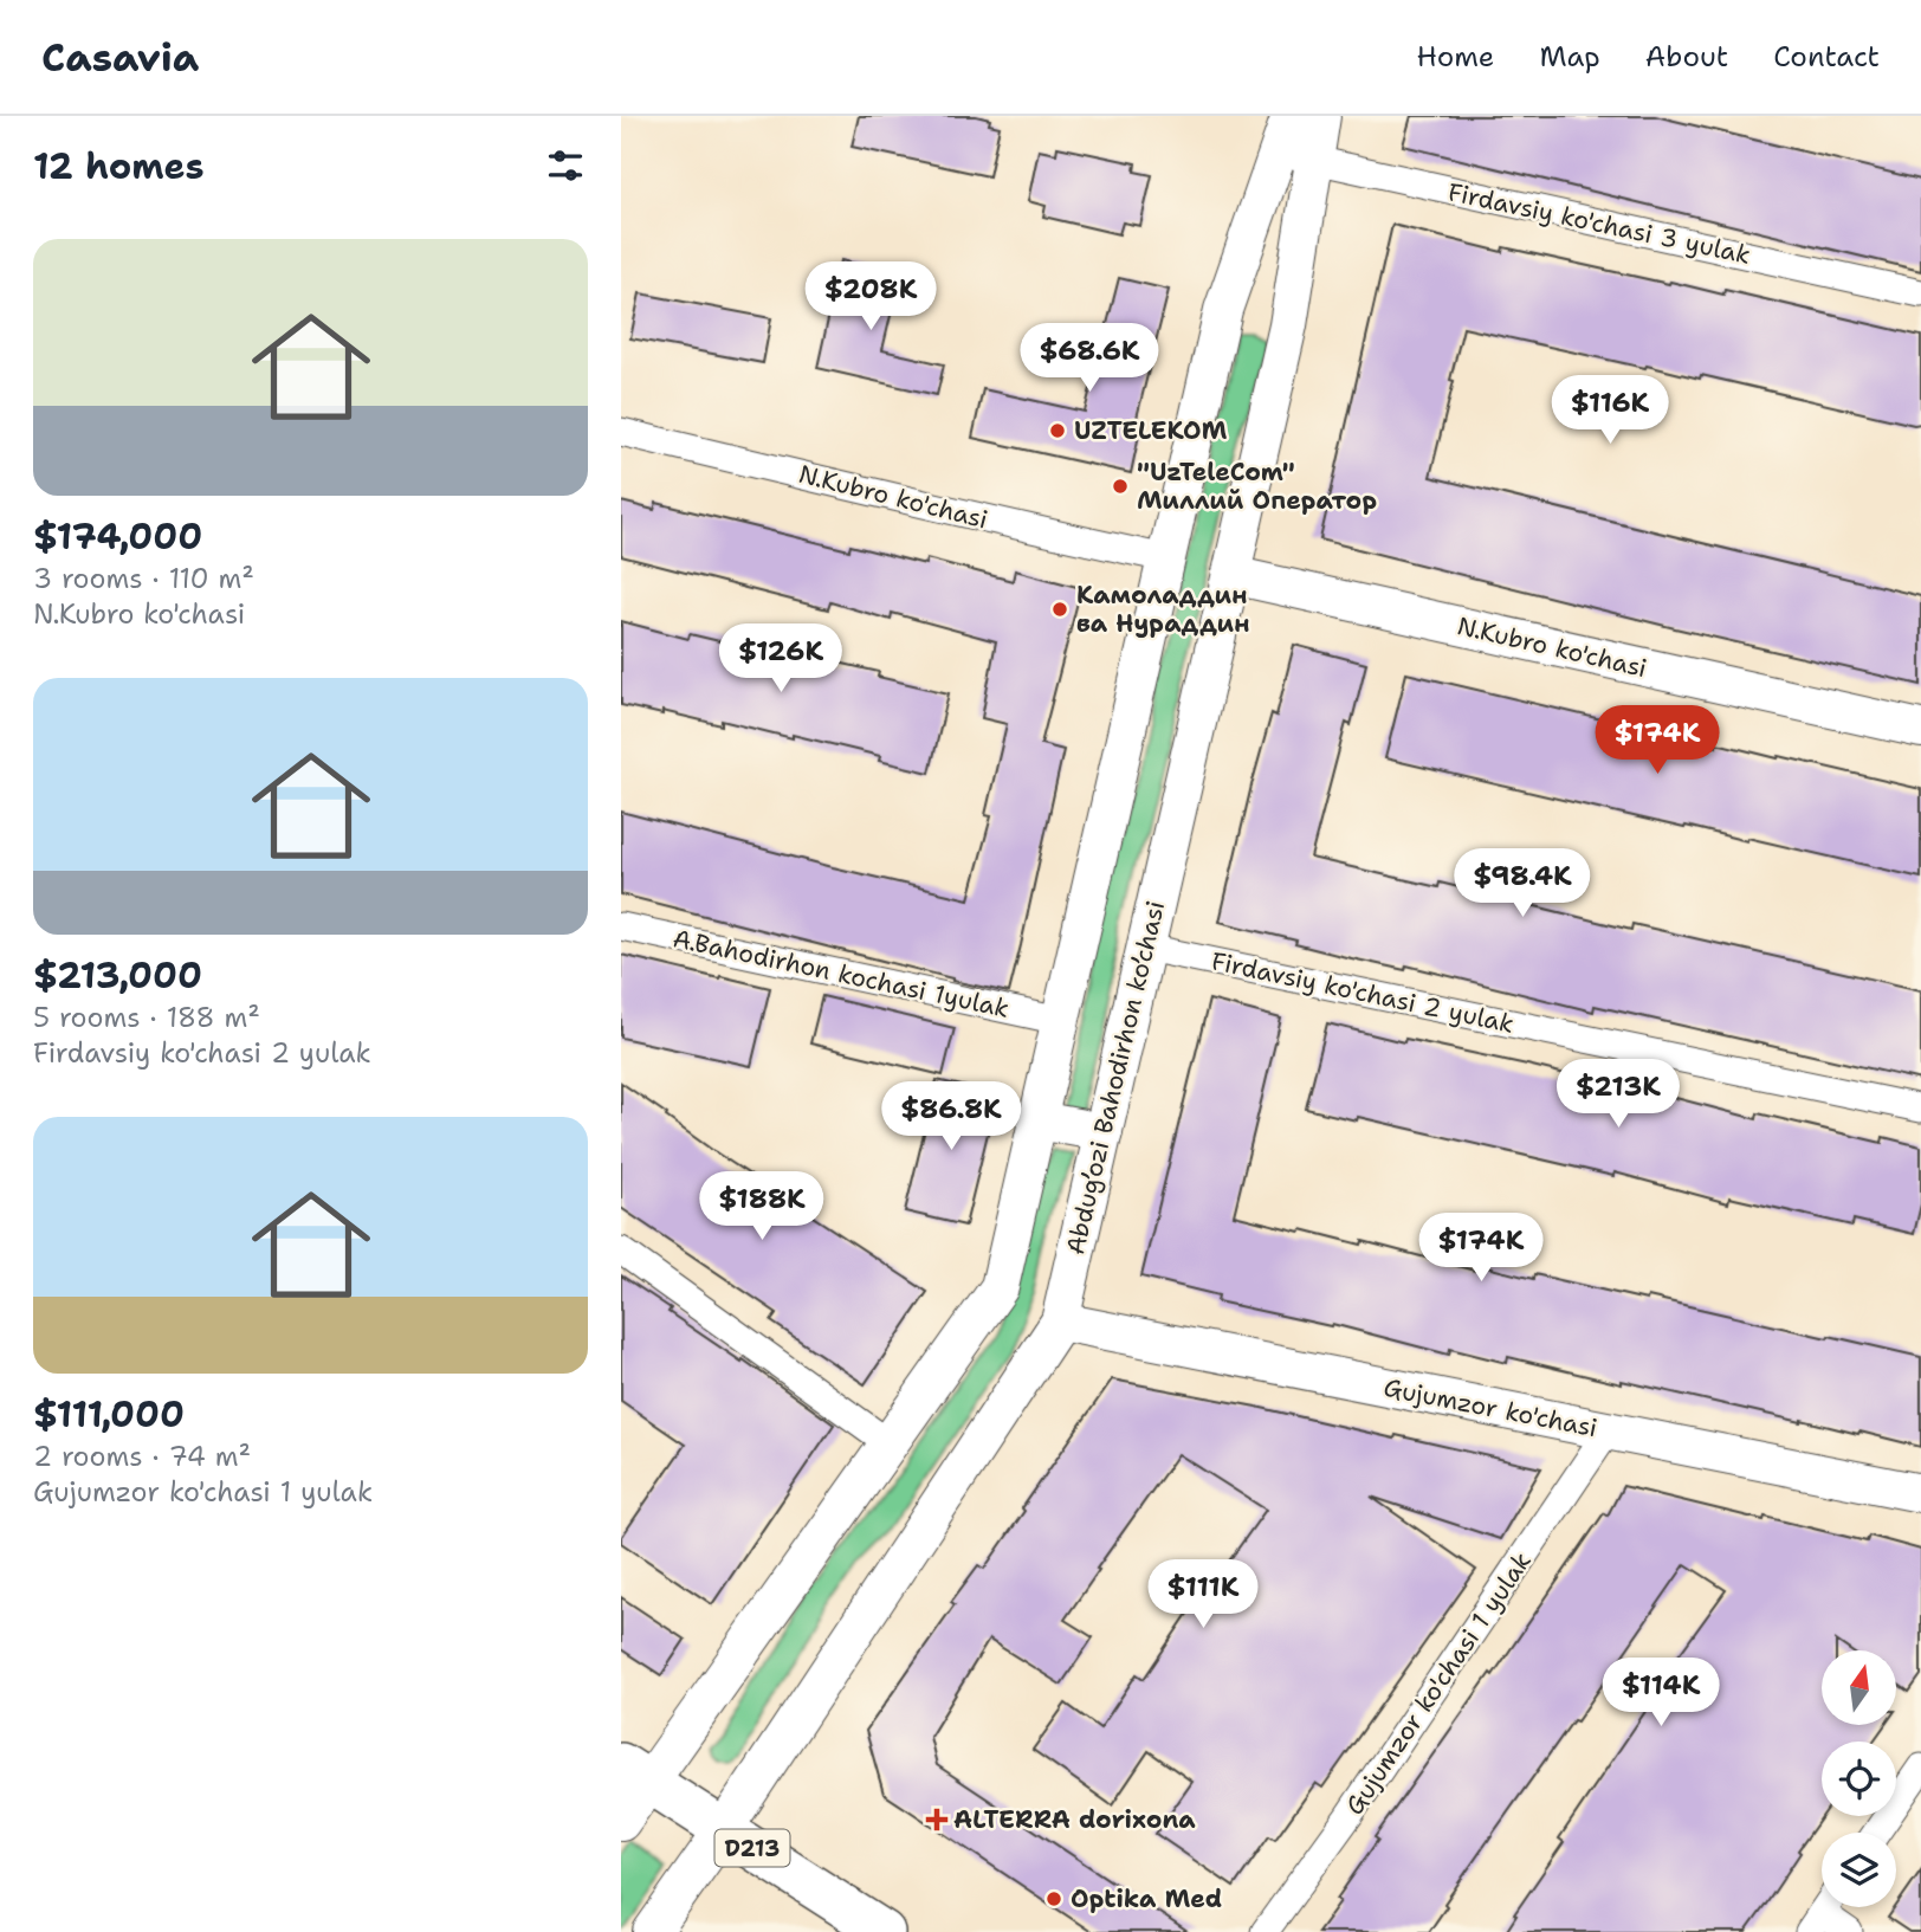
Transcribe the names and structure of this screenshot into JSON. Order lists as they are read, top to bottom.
{
  "streets": {
    "main road": [
      "N.Kubro ko'chasi",
      "Abdug’ozi Bahodirhon ko’chasi",
      "Gujumzor ko'chasi",
      "D213"
    ],
    "street": [
      "Firdavsiy ko'chasi 3 yulak",
      "A.Bahodirhon kochasi 1yulak",
      "Firdavsiy ko'chasi 2 yulak",
      "Gujumzor ko'chasi 1 yulak"
    ]
  },
  "crossings": [
    ["Firdavsiy ko'chasi 3 yulak", "Abdug’ozi Bahodirhon ko’chasi"],
    ["N.Kubro ko'chasi", "Abdug’ozi Bahodirhon ko’chasi"],
    ["Firdavsiy ko'chasi 2 yulak", "Abdug’ozi Bahodirhon ko’chasi"],
    ["Abdug’ozi Bahodirhon ko’chasi", "Gujumzor ko'chasi"],
    ["Abdug’ozi Bahodirhon ko’chasi", "D213"],
    ["Gujumzor ko'chasi", "Gujumzor ko'chasi 1 yulak"]
  ],
  "places": {
    "other": [
      "UZTELEKOM",
      "\"UzTeleCom\" Миллий Оператор",
      "Камоладдин ва Нураддин",
      "Optika Med"
    ],
    "health": ["ALTERRA dorixona"]
  },
  "north": "top",
  "page": {
    "header": "Casavia",
    "nav": [
      "Home",
      "Map",
      "About",
      "Contact"
    ],
    "heading": "12 homes",
    "list": [
      {
        "name": "$174,000",
        "note": "3 rooms · 110 m² · N.Kubro ko'chasi"
      },
      {
        "name": "$213,000",
        "note": "5 rooms · 188 m² · Firdavsiy ko'chasi 2 yulak"
      },
      {
        "name": "$111,000",
        "note": "2 rooms · 74 m² · Gujumzor ko'chasi 1 yulak"
      }
    ],
    "price": [
      "$208K",
      "$68.6K",
      "$116K",
      "$126K",
      "$174K",
      "$98.4K",
      "$213K",
      "$86.8K",
      "$188K",
      "$174K",
      "$111K",
      "$114K"
    ]
  }
}
